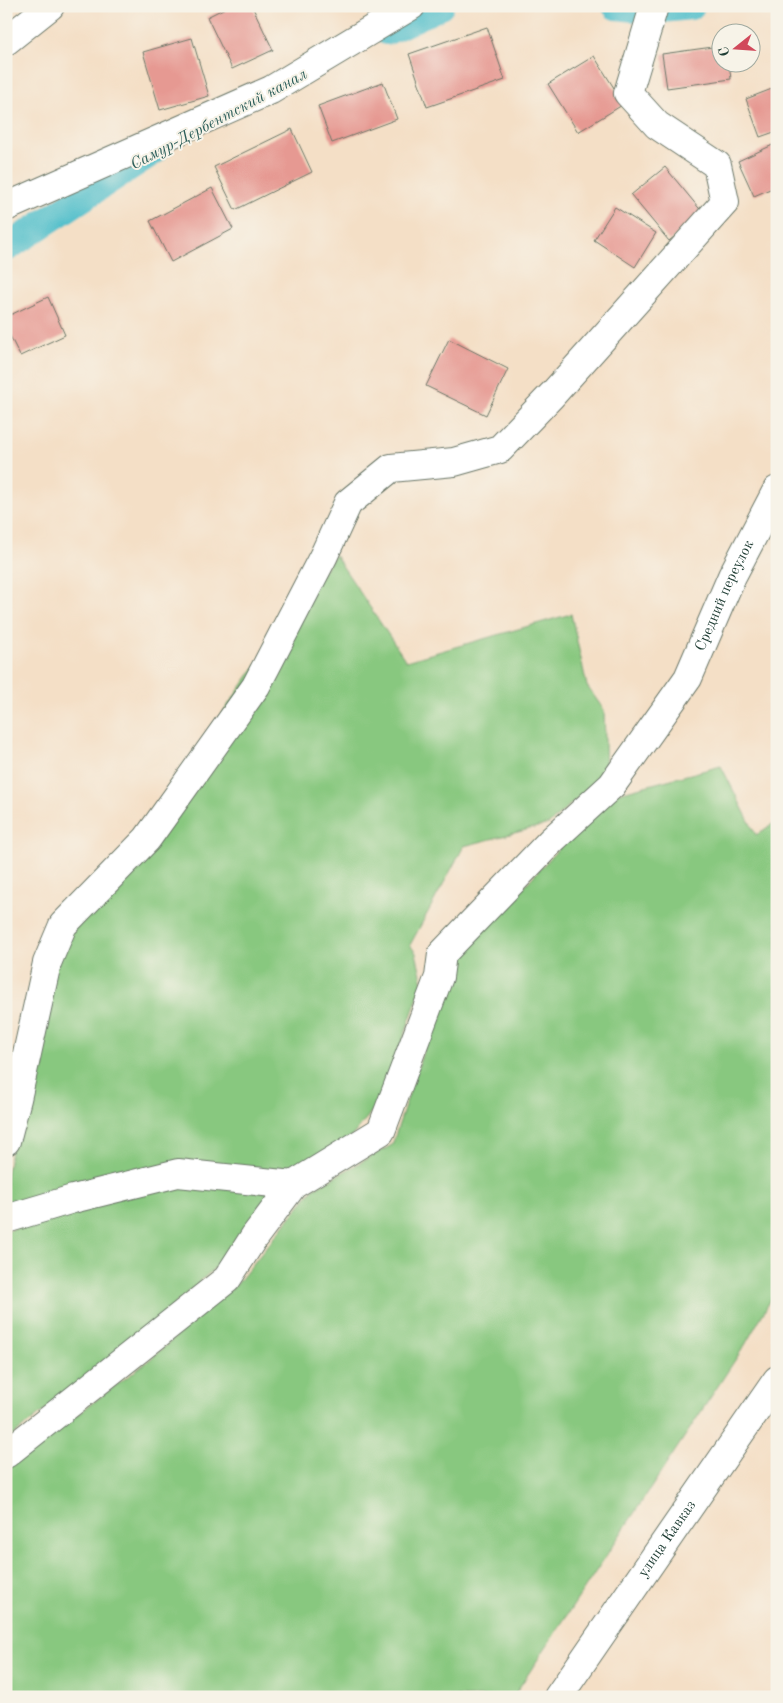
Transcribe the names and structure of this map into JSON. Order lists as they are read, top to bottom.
{
  "streets": {
    "main road": ["Средний переулок", "улица Кавказ"]
  },
  "water": ["Самур-Дербентский канал"],
  "north": "left"
}
